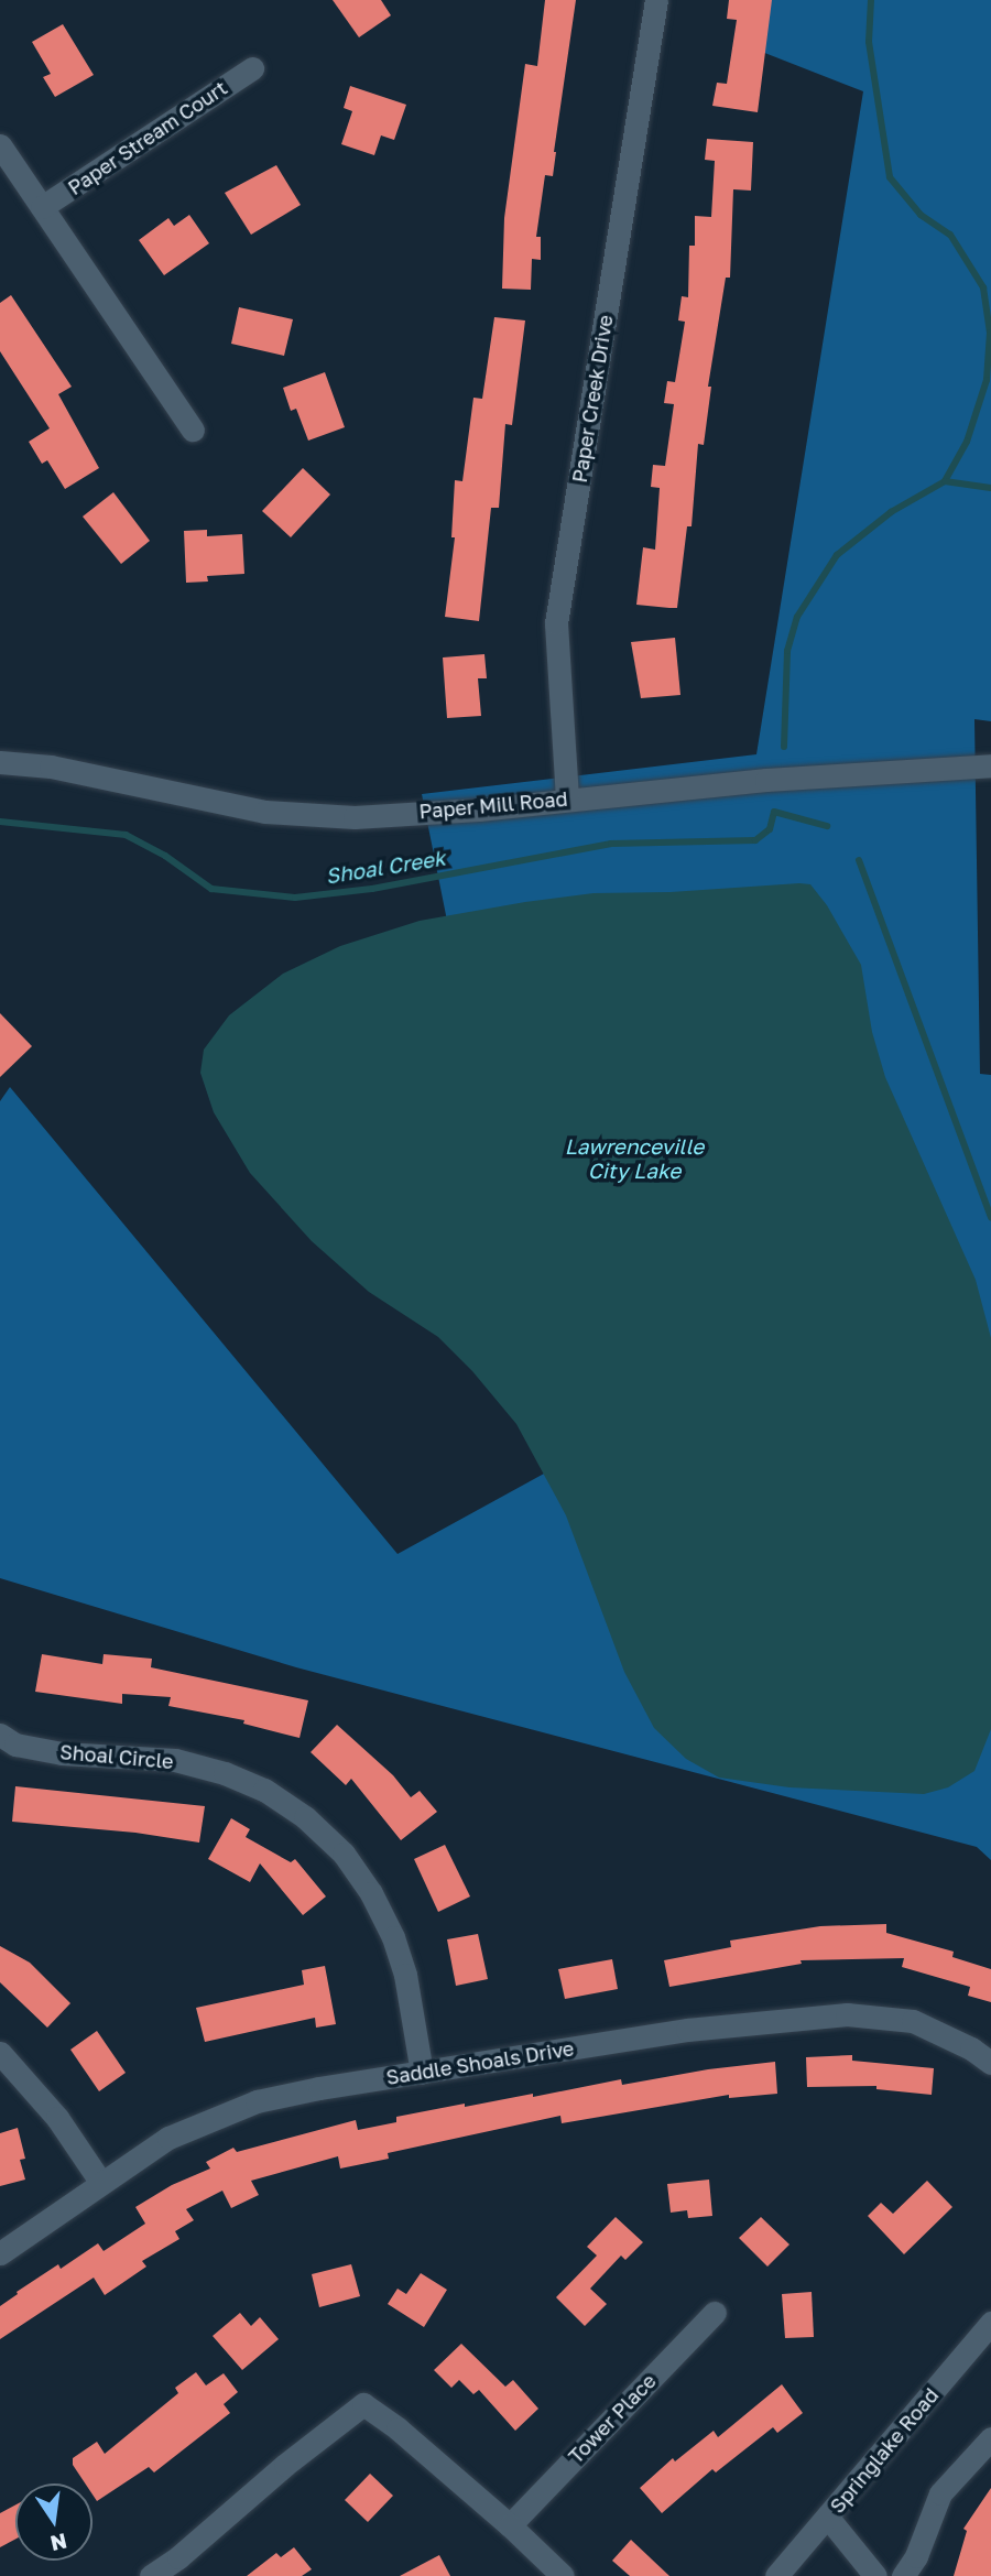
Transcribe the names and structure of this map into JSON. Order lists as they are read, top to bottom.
{
  "streets": {
    "street": [
      "Paper Stream Court",
      "Paper Creek Drive",
      "Paper Mill Road",
      "Shoal Circle",
      "Saddle Shoals Drive",
      "Tower Place",
      "Springlake Road"
    ]
  },
  "crossings": [
    ["Paper Creek Drive", "Paper Mill Road"],
    ["Shoal Circle", "Saddle Shoals Drive"]
  ],
  "water": ["Shoal Creek", "Lawrenceville City Lake"],
  "north": "bottom"
}
